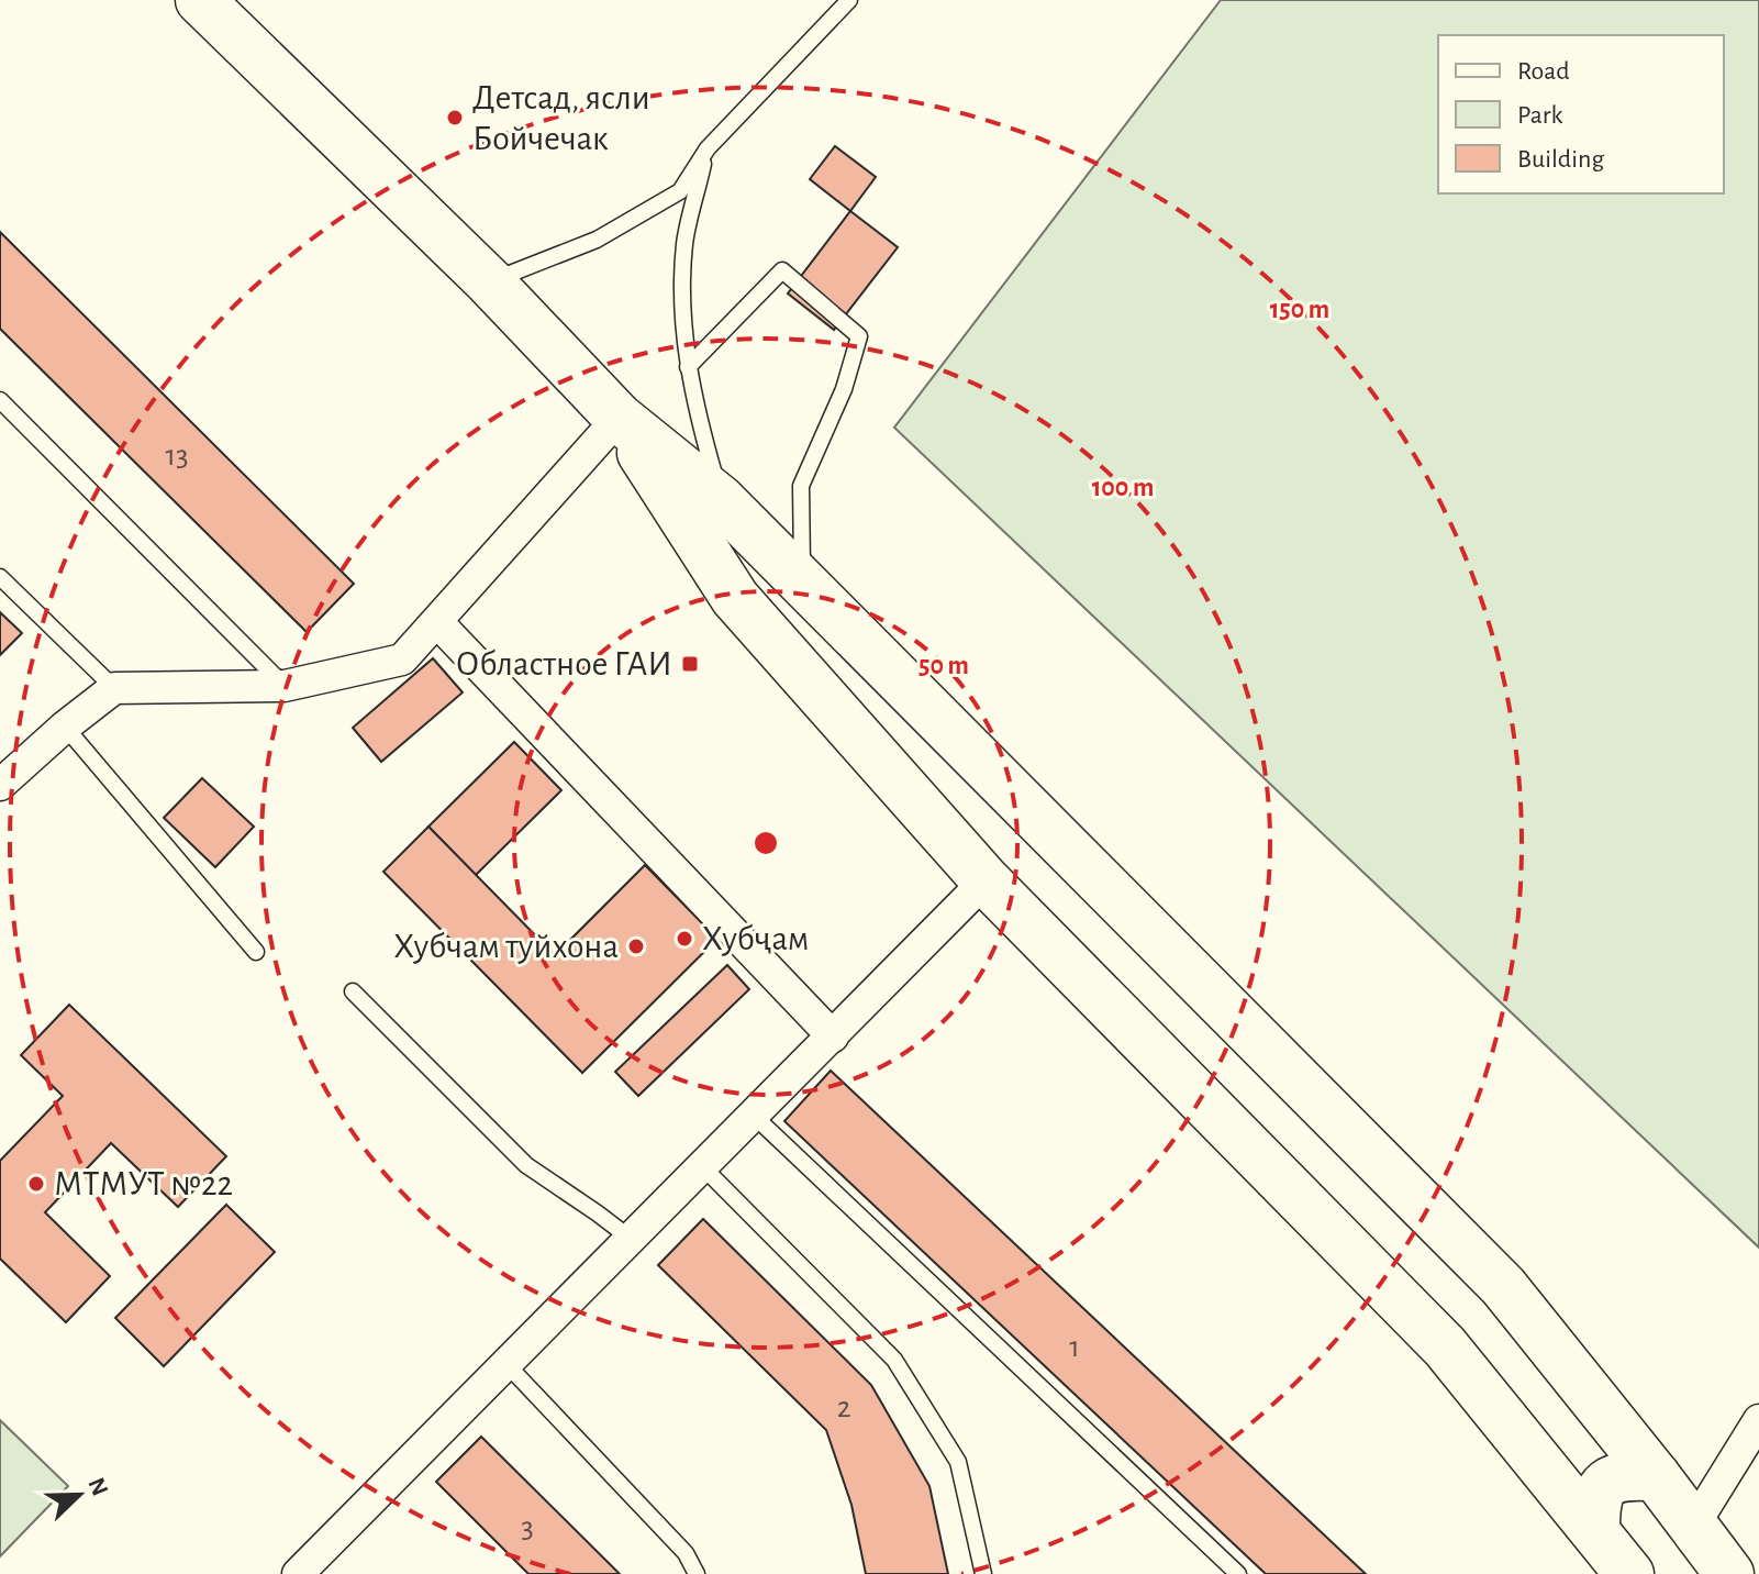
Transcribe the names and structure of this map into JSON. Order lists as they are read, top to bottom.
{
  "places": {
    "other": [
      "Детсад, ясли Бойчечак",
      "Хубҷам",
      "Хубчам туйхона",
      "МТМУТ №22"
    ],
    "transit": ["Областное ГАИ"]
  },
  "house_numbers": [
    "13",
    "1",
    "2",
    "3"
  ],
  "legend": ["Road", "Park", "Building"],
  "north": "top right",
  "rings": ["150 m", "100 m", "50 m"]
}
